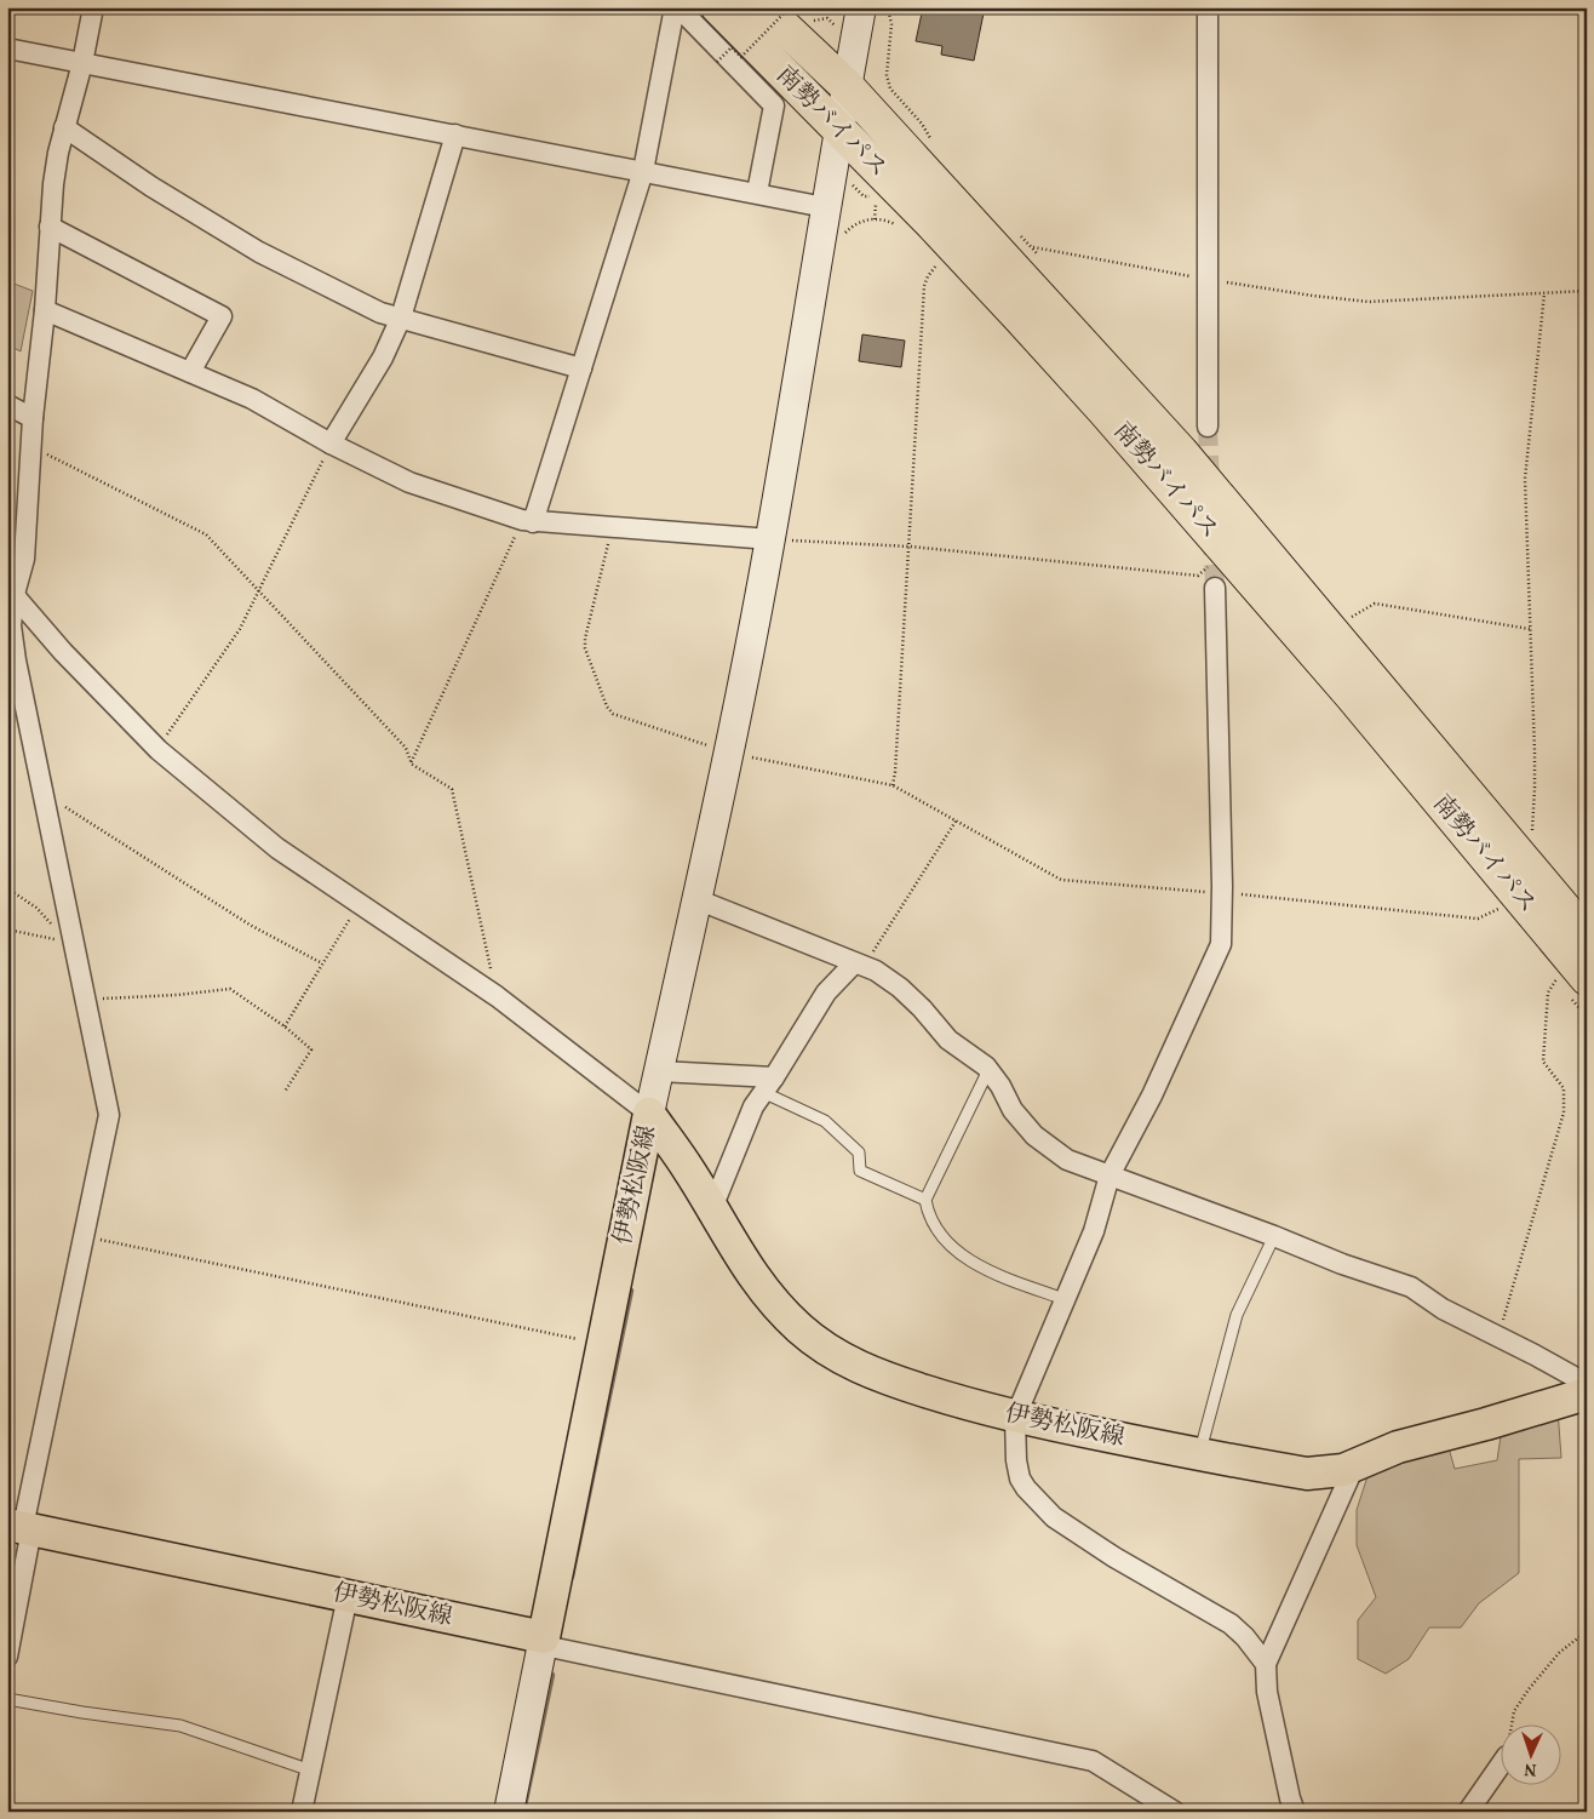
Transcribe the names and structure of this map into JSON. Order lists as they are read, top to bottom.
{
  "streets": {
    "highway": ["南勢バイパス"],
    "main road": ["伊勢松阪線"]
  },
  "north": "bottom"
}
